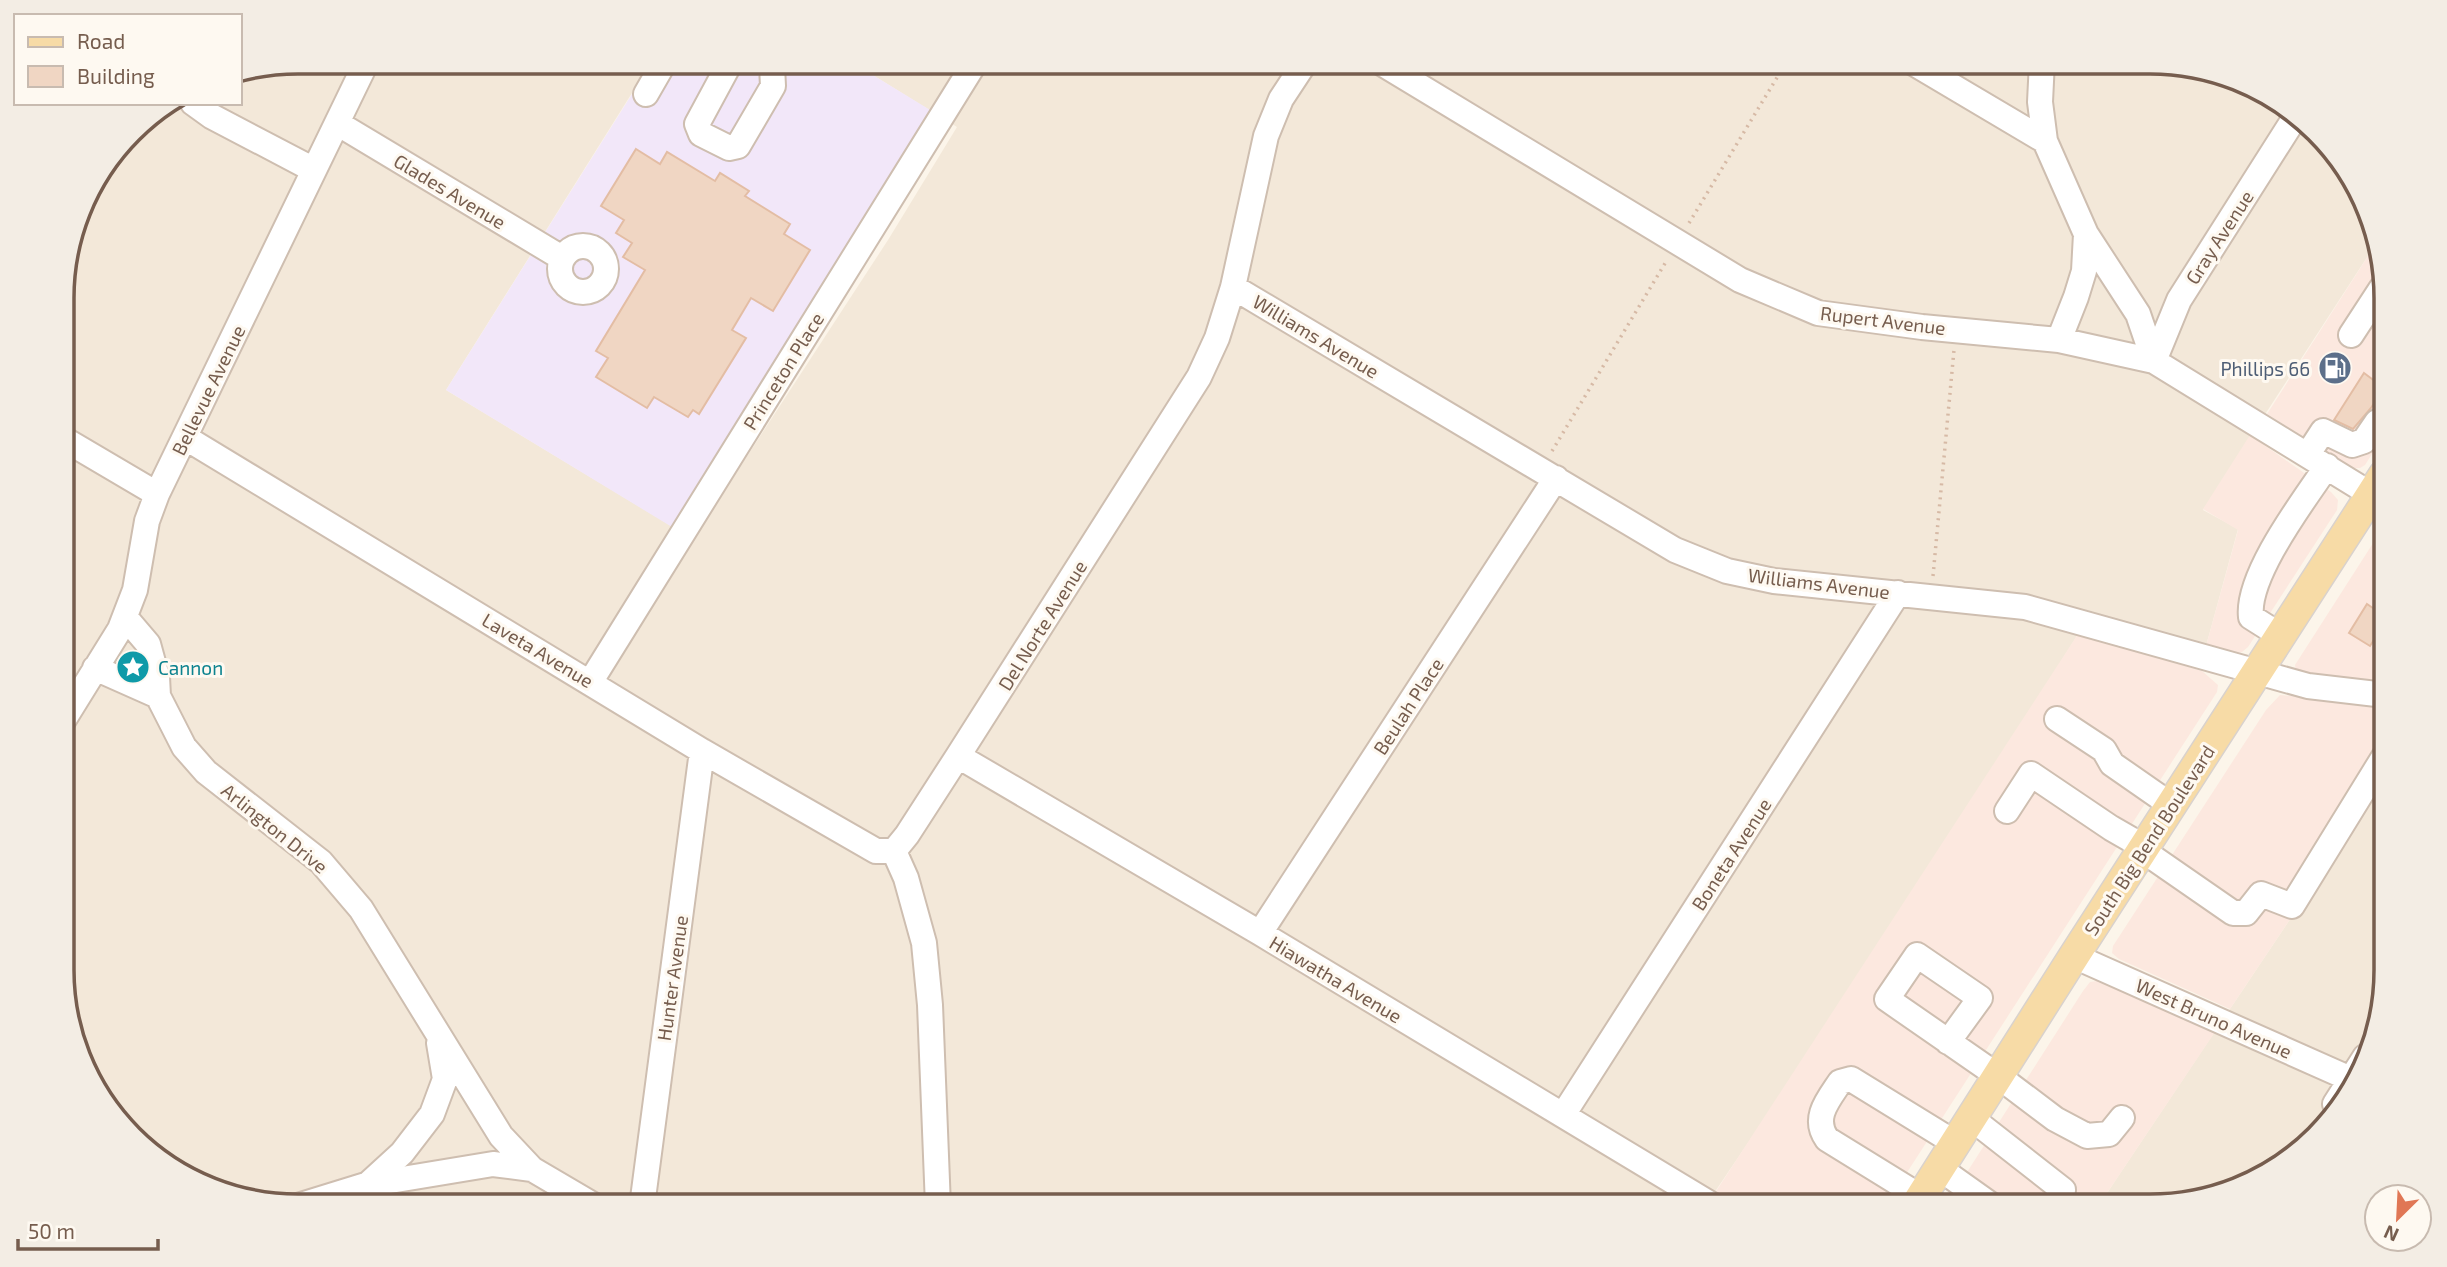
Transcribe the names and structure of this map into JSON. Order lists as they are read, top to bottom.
{
  "streets": {
    "main road": ["South Big Bend Boulevard"],
    "street": [
      "Glades Avenue",
      "Gray Avenue",
      "Rupert Avenue",
      "Williams Avenue",
      "Princeton Place",
      "Bellevue Avenue",
      "Del Norte Avenue",
      "Laveta Avenue",
      "Beulah Place",
      "Arlington Drive",
      "Boneta Avenue",
      "Hunter Avenue",
      "Hiawatha Avenue",
      "West Bruno Avenue"
    ]
  },
  "crossings": [
    ["Glades Avenue", "Bellevue Avenue"],
    ["Gray Avenue", "Rupert Avenue"],
    ["Williams Avenue", "Del Norte Avenue"],
    ["Williams Avenue", "Beulah Place"],
    ["Williams Avenue", "South Big Bend Boulevard"],
    ["Williams Avenue", "Boneta Avenue"],
    ["Princeton Place", "Laveta Avenue"],
    ["Bellevue Avenue", "Laveta Avenue"],
    ["Bellevue Avenue", "Arlington Drive"],
    ["Del Norte Avenue", "Laveta Avenue"],
    ["Del Norte Avenue", "Hiawatha Avenue"],
    ["Laveta Avenue", "Hunter Avenue"],
    ["Beulah Place", "Hiawatha Avenue"],
    ["South Big Bend Boulevard", "West Bruno Avenue"],
    ["Boneta Avenue", "Hiawatha Avenue"]
  ],
  "places": {
    "fuel station": ["Phillips 66"],
    "place": ["Cannon"]
  },
  "legend": ["Road", "Building"],
  "scale_bar": "50 m",
  "north": "bottom left"
}
